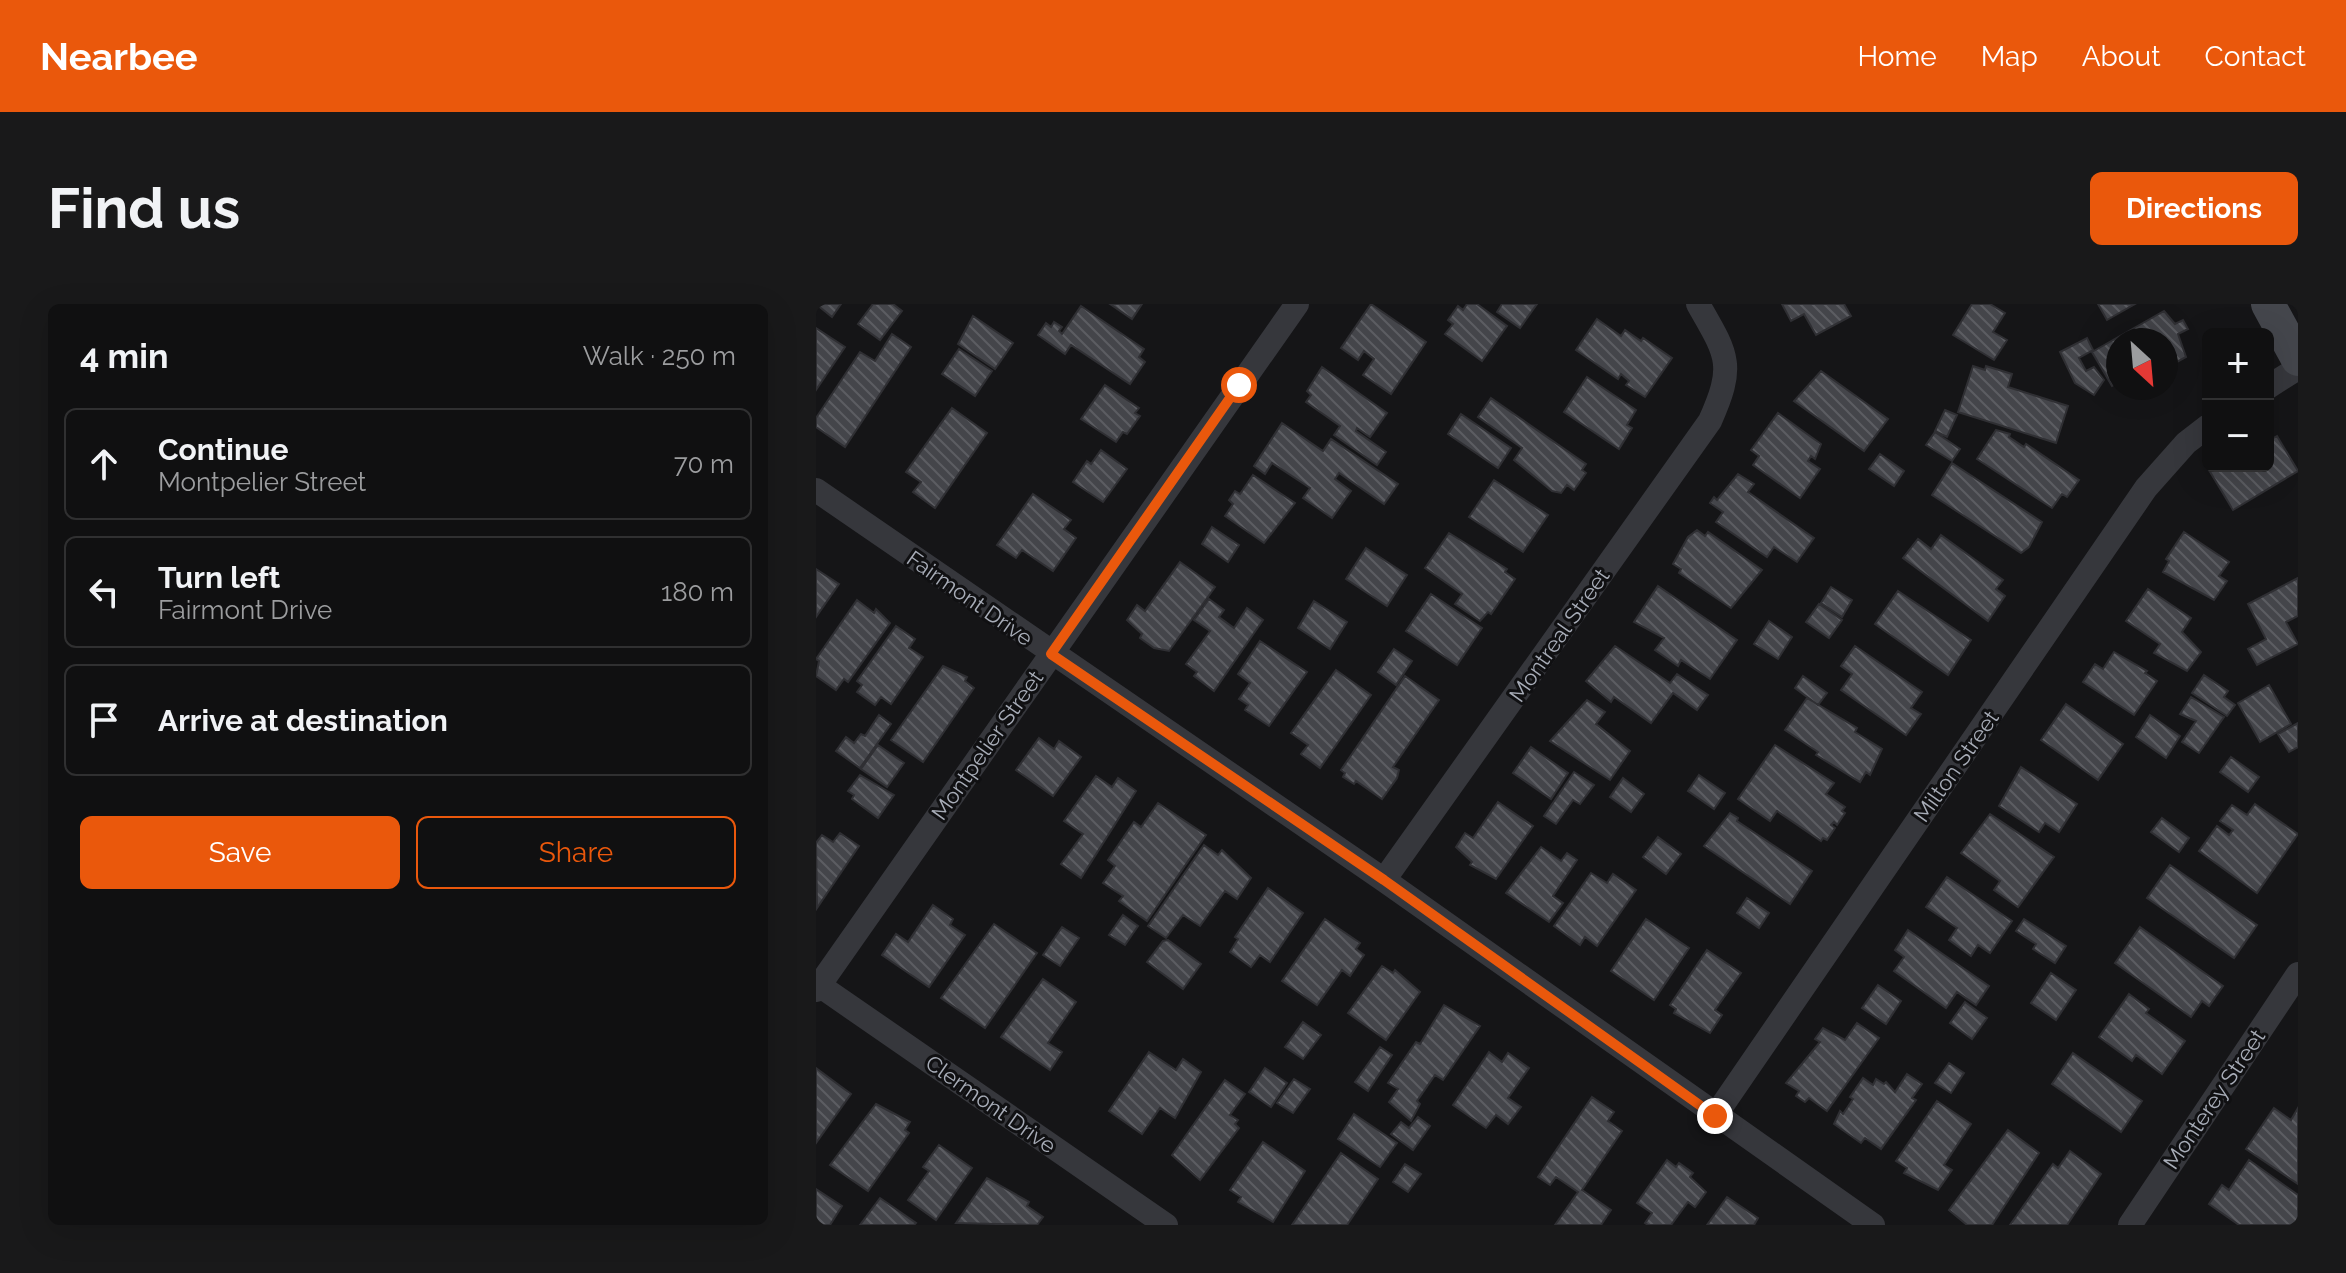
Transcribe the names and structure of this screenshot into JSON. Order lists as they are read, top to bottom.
{
  "streets": {
    "street": [
      "Fairmont Drive",
      "Montreal Street",
      "Montpelier Street",
      "Milton Street",
      "Monterey Street",
      "Clermont Drive"
    ]
  },
  "crossings": [
    ["Fairmont Drive", "Montreal Street"],
    ["Fairmont Drive", "Montpelier Street"],
    ["Fairmont Drive", "Milton Street"],
    ["Montpelier Street", "Clermont Drive"]
  ],
  "north": "bottom right",
  "page": {
    "header": "Nearbee",
    "nav": [
      "Home",
      "Map",
      "About",
      "Contact"
    ],
    "buttons": [
      "Directions",
      ["Save", "Share"]
    ],
    "title": "Find us",
    "heading": ["4 min", "Walk · 250 m"],
    "map_buttons": ["+", "−"],
    "list": [
      ["Continue", "Montpelier Street", "70 m"],
      ["Turn left", "Fairmont Drive", "180 m"],
      "Arrive at destination"
    ]
  }
}
